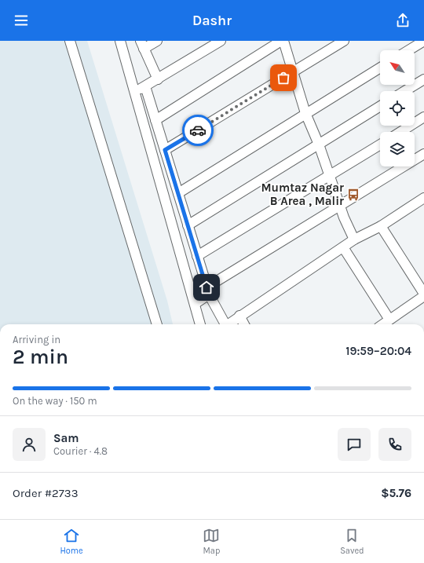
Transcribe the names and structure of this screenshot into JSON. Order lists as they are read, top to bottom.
{
  "places": {
    "bus stop": ["Mumtaz Nagar B Area , Malir"]
  },
  "north": "top left",
  "page": {
    "header": "Dashr",
    "heading": ["2 min", "Arriving in", "19:59–20:04"],
    "panel": [
      "Sam",
      "Courier · 4.8",
      "Order #2733",
      "$5.76"
    ],
    "bar": "On the way · 150 m",
    "tabs": ["Home", "Map", "Saved"]
  }
}
